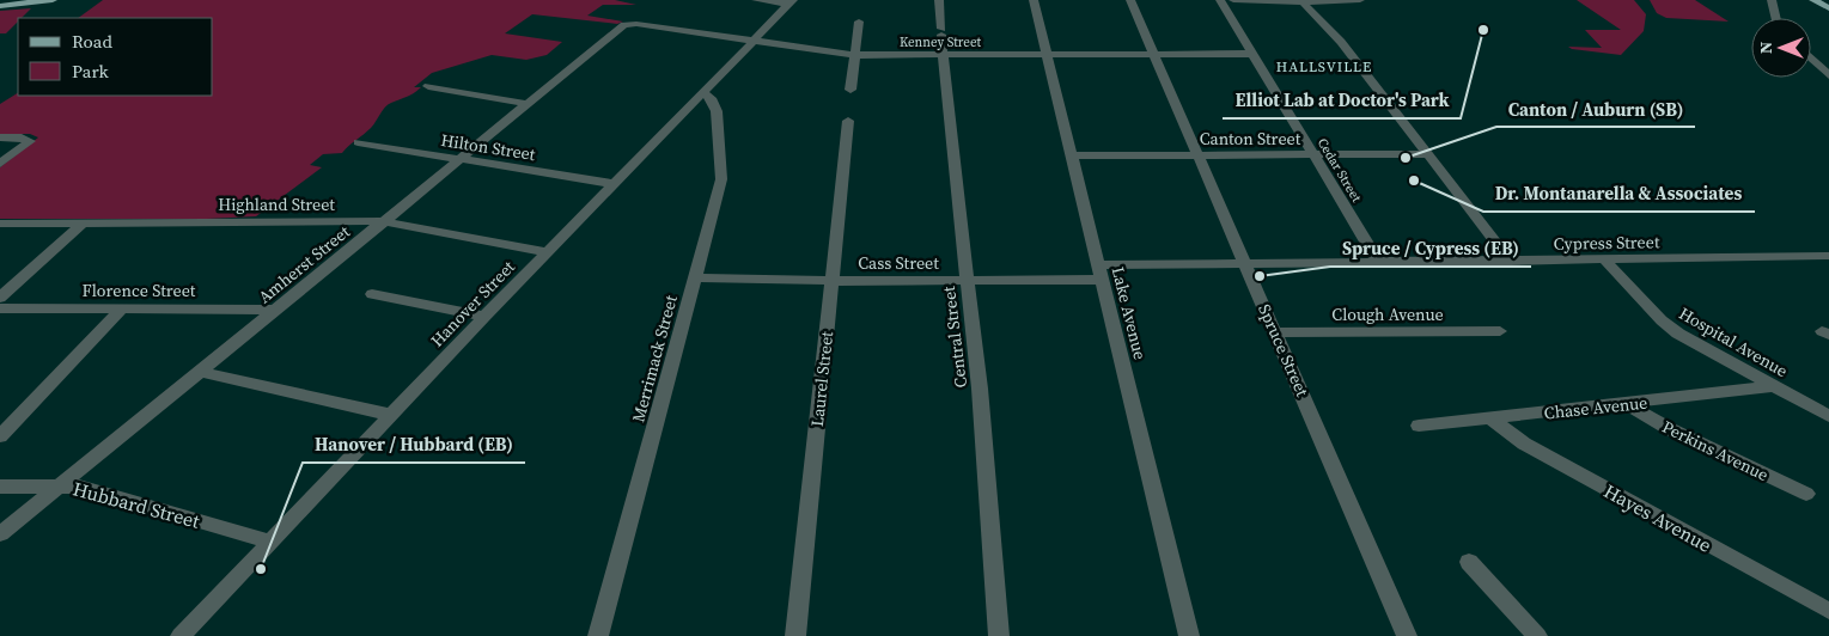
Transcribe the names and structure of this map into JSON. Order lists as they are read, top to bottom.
{
  "streets": {
    "street": [
      "Kenney Street",
      "Canton Street",
      "Hilton Street",
      "Cedar Street",
      "Highland Street",
      "Cypress Street",
      "Cass Street",
      "Amherst Street",
      "Florence Street",
      "Hanover Street",
      "Lake Avenue",
      "Clough Avenue",
      "Central Street",
      "Hospital Avenue",
      "Spruce Street",
      "Merrimack Street",
      "Laurel Street",
      "Chase Avenue",
      "Perkins Avenue",
      "Hubbard Street",
      "Hayes Avenue"
    ]
  },
  "crossings": [
    ["Kenney Street", "Cedar Street"],
    ["Kenney Street", "Amherst Street"],
    ["Kenney Street", "Hanover Street"],
    ["Kenney Street", "Lake Avenue"],
    ["Kenney Street", "Central Street"],
    ["Kenney Street", "Spruce Street"],
    ["Canton Street", "Cedar Street"],
    ["Canton Street", "Lake Avenue"],
    ["Canton Street", "Spruce Street"],
    ["Hilton Street", "Amherst Street"],
    ["Hilton Street", "Hanover Street"],
    ["Cedar Street", "Cypress Street"],
    ["Highland Street", "Amherst Street"],
    ["Highland Street", "Hanover Street"],
    ["Cypress Street", "Cass Street"],
    ["Cypress Street", "Lake Avenue"],
    ["Cypress Street", "Hospital Avenue"],
    ["Cypress Street", "Spruce Street"],
    ["Cass Street", "Lake Avenue"],
    ["Cass Street", "Central Street"],
    ["Cass Street", "Merrimack Street"],
    ["Cass Street", "Laurel Street"],
    ["Amherst Street", "Florence Street"],
    ["Amherst Street", "Hubbard Street"],
    ["Hanover Street", "Merrimack Street"],
    ["Hanover Street", "Hubbard Street"],
    ["Clough Avenue", "Spruce Street"],
    ["Hospital Avenue", "Chase Avenue"],
    ["Chase Avenue", "Perkins Avenue"],
    ["Chase Avenue", "Hayes Avenue"]
  ],
  "districts": ["HALLSVILLE"],
  "places": [
    "Elliot Lab at Doctor's Park",
    "Canton / Auburn (SB)",
    "Dr. Montanarella & Associates",
    "Spruce / Cypress (EB)",
    "Hanover / Hubbard (EB)"
  ],
  "legend": ["Road", "Park"],
  "north": "left"
}
